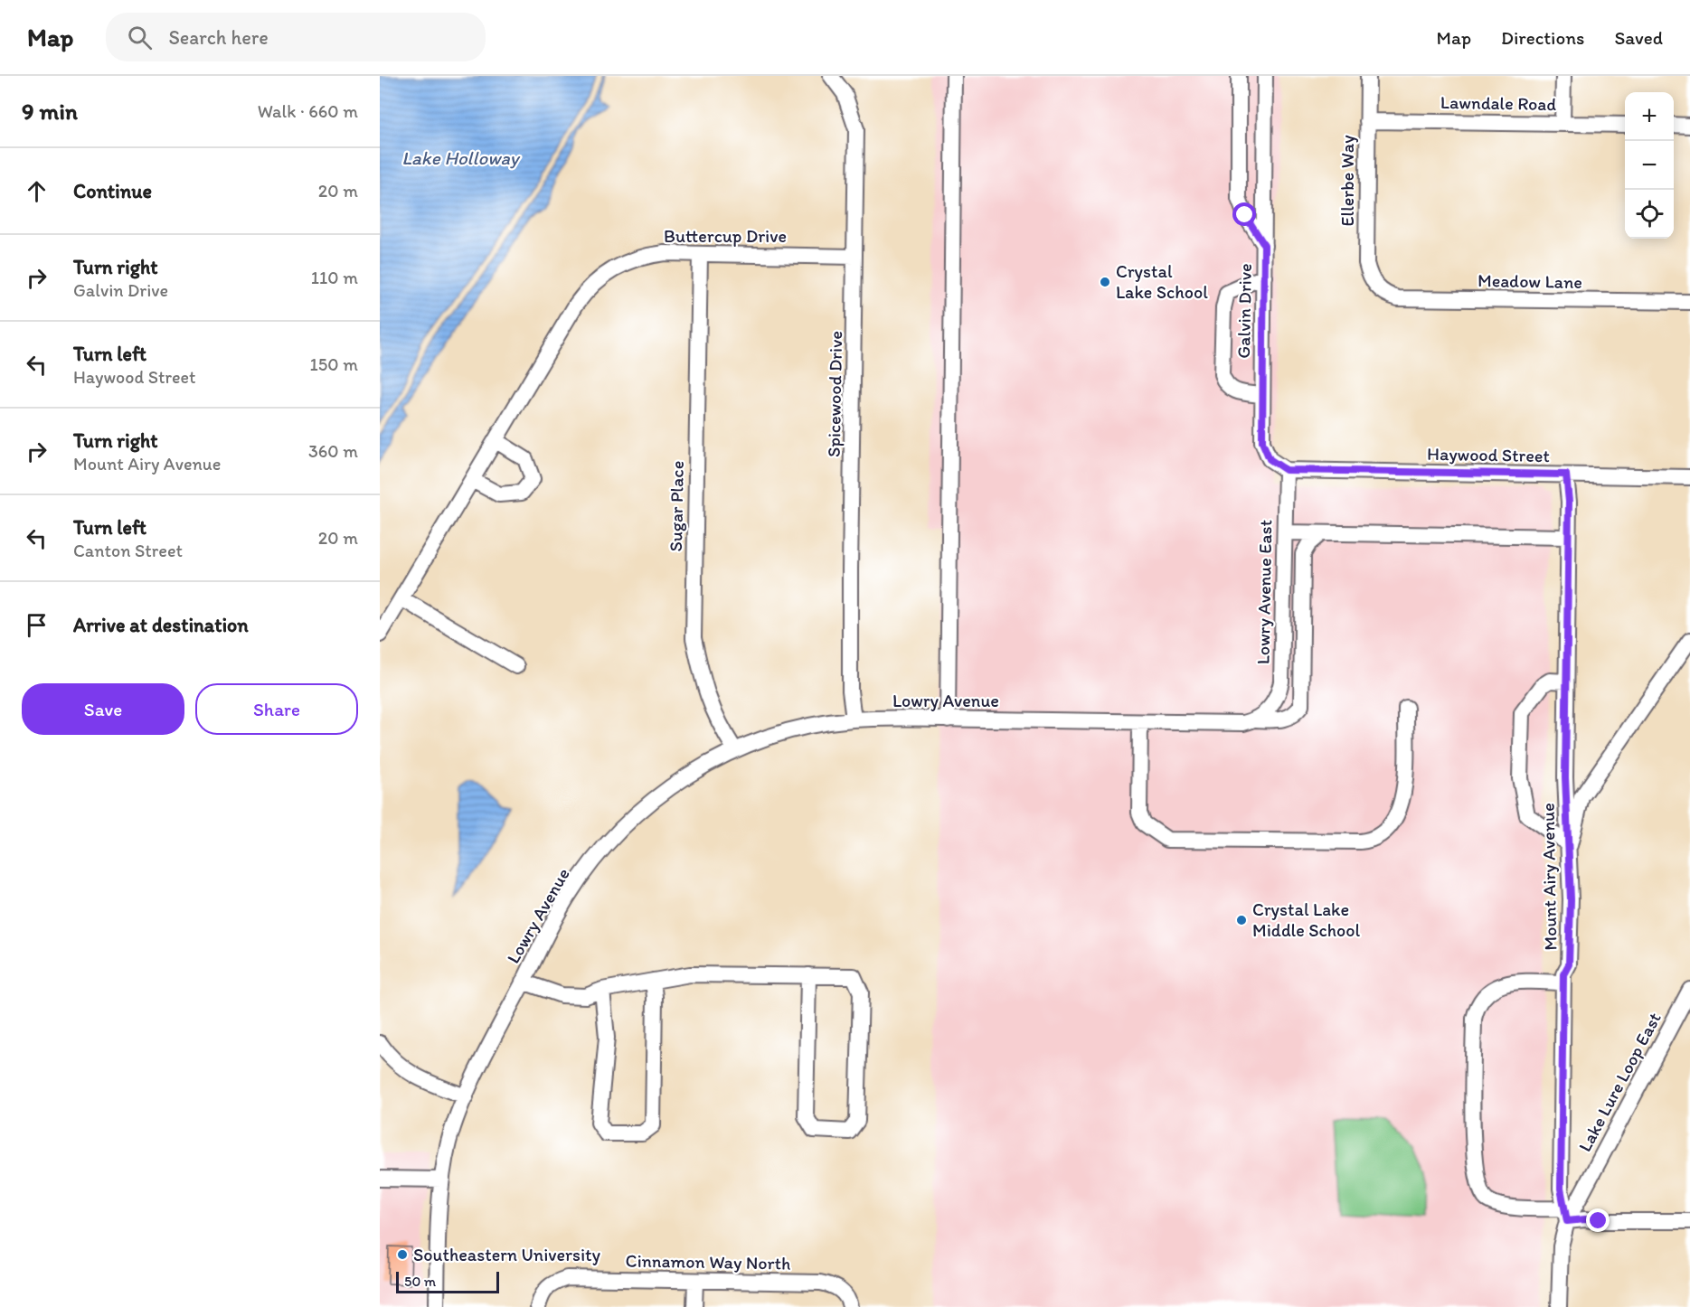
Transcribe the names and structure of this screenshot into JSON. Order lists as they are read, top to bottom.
{
  "streets": {
    "street": [
      "Lawndale Road",
      "Ellerbe Way",
      "Buttercup Drive",
      "Meadow Lane",
      "Galvin Drive",
      "Spicewood Drive",
      "Haywood Street",
      "Sugar Place",
      "Lowry Avenue East",
      "Lowry Avenue",
      "Mount Airy Avenue",
      "Lake Lure Loop East",
      "Cinnamon Way North"
    ]
  },
  "crossings": [
    ["Lawndale Road", "Ellerbe Way"],
    ["Ellerbe Way", "Meadow Lane"],
    ["Buttercup Drive", "Spicewood Drive"],
    ["Buttercup Drive", "Sugar Place"],
    ["Galvin Drive", "Haywood Street"],
    ["Galvin Drive", "Lowry Avenue East"],
    ["Spicewood Drive", "Lowry Avenue"],
    ["Haywood Street", "Lowry Avenue East"],
    ["Haywood Street", "Mount Airy Avenue"],
    ["Sugar Place", "Lowry Avenue"],
    ["Lowry Avenue East", "Lowry Avenue"],
    ["Mount Airy Avenue", "Lake Lure Loop East"]
  ],
  "water": ["Lake Holloway"],
  "places": ["Crystal Lake School", "Crystal Lake Middle School", "Southeastern University"],
  "scale_bar": "50 m",
  "page": {
    "header": "Map",
    "search": "Search here",
    "nav": ["Map", "Directions", "Saved"],
    "heading": ["9 min", "Walk · 660 m"],
    "map_buttons": ["+", "−"],
    "list": [
      ["Continue", "20 m"],
      ["Turn right", "Galvin Drive", "110 m"],
      ["Turn left", "Haywood Street", "150 m"],
      ["Turn right", "Mount Airy Avenue", "360 m"],
      ["Turn left", "Canton Street", "20 m"],
      "Arrive at destination"
    ],
    "buttons": ["Save", "Share"],
    "scale": "50 m"
  }
}
